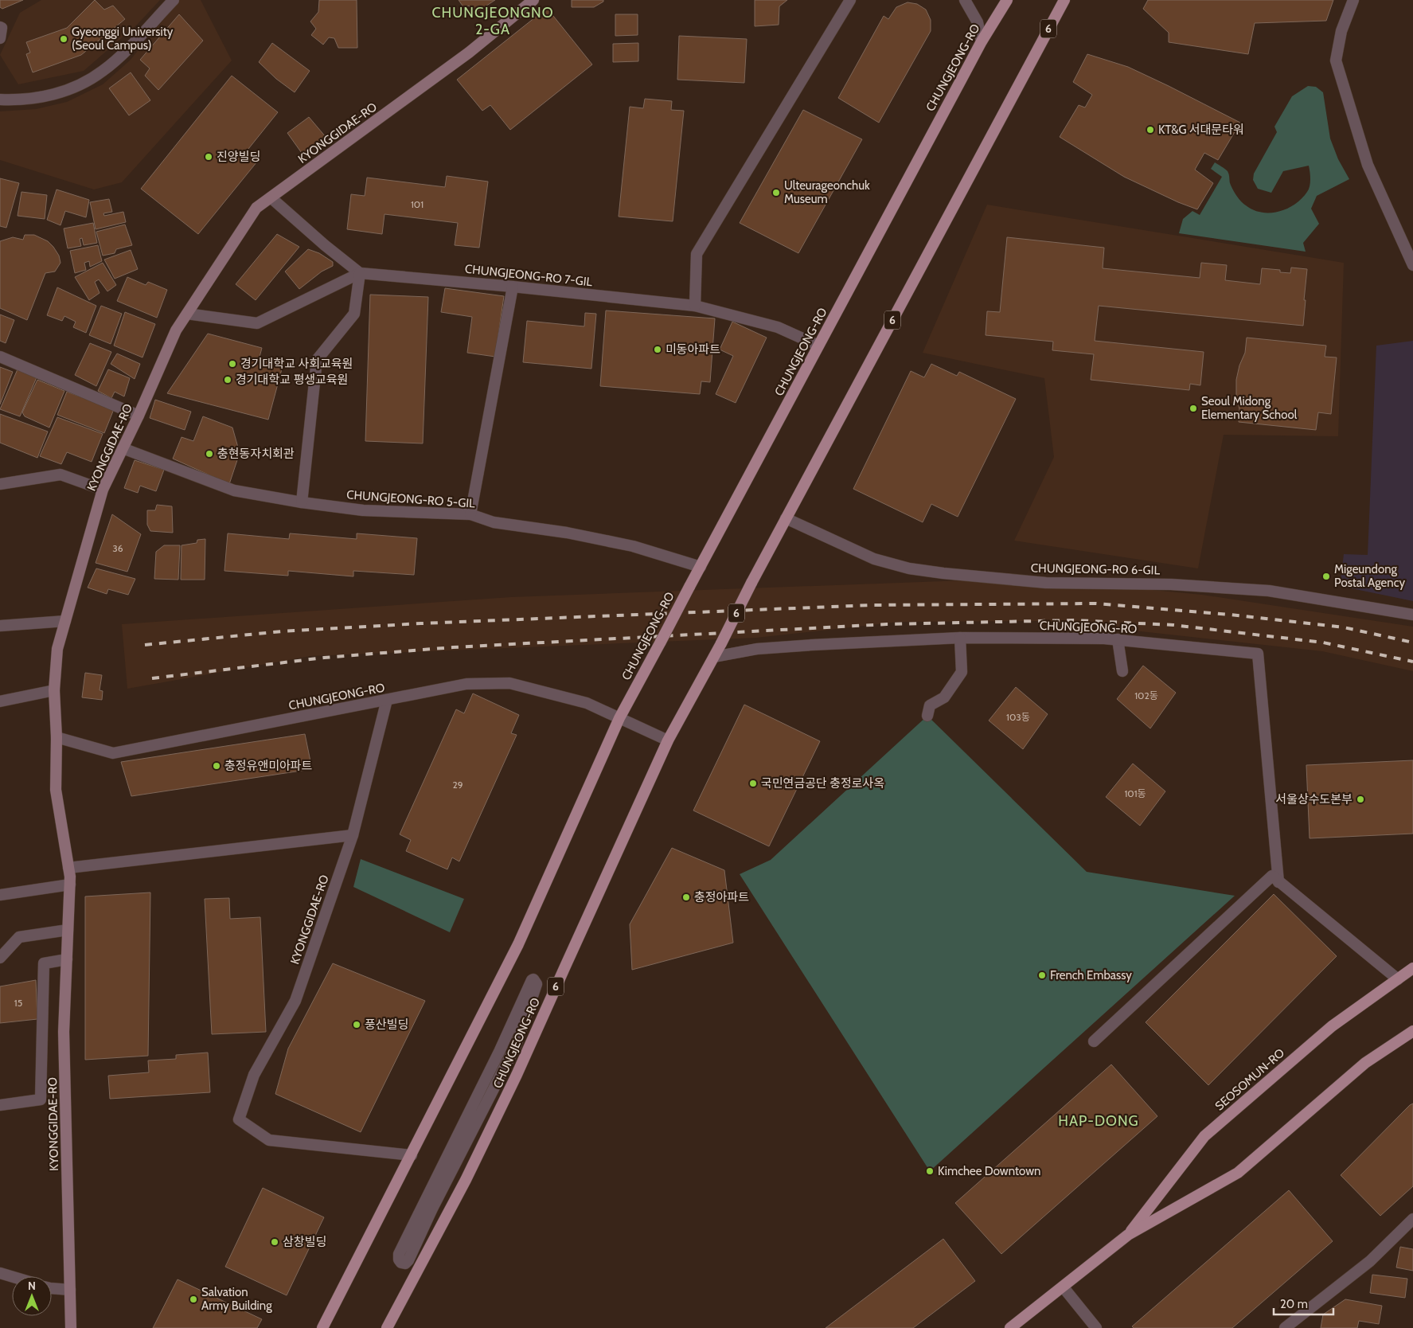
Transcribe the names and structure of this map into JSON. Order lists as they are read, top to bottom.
{
  "streets": {
    "main road": [
      "6",
      "CHUNGJEONG-RO",
      "KYONGGIDAE-RO",
      "SEOSOMUN-RO"
    ],
    "street": ["CHUNGJEONG-RO 7-GIL", "CHUNGJEONG-RO 5-GIL", "CHUNGJEONG-RO 6-GIL"]
  },
  "crossings": [
    ["CHUNGJEONG-RO", "KYONGGIDAE-RO"],
    ["CHUNGJEONG-RO", "CHUNGJEONG-RO 7-GIL"],
    ["CHUNGJEONG-RO", "CHUNGJEONG-RO 5-GIL"],
    ["CHUNGJEONG-RO", "CHUNGJEONG-RO 6-GIL"],
    ["KYONGGIDAE-RO", "CHUNGJEONG-RO 5-GIL"]
  ],
  "districts": ["CHUNGJEONGNO 2-GA", "HAP-DONG"],
  "places": [
    "Gyeonggi University (Seoul Campus)",
    "KT&G 서대문타워",
    "진양빌딩",
    "Ulteurageonchuk Museum",
    "미동아파트",
    "경기대학교 사회교육원",
    "경기대학교 평생교육원",
    "Seoul Midong Elementary School",
    "충현동자치회관",
    "Migeundong Postal Agency",
    "충정유앤미아파트",
    "국민연금공단 충정로사옥",
    "서울상수도본부",
    "충정아파트",
    "French Embassy",
    "풍산빌딩",
    "Kimchee Downtown",
    "삼창빌딩",
    "Salvation Army Building"
  ],
  "house_numbers": [
    "101",
    "36",
    "102동",
    "103동",
    "29",
    "101동",
    "15"
  ],
  "scale_bar": "20 m",
  "north": "top"
}
